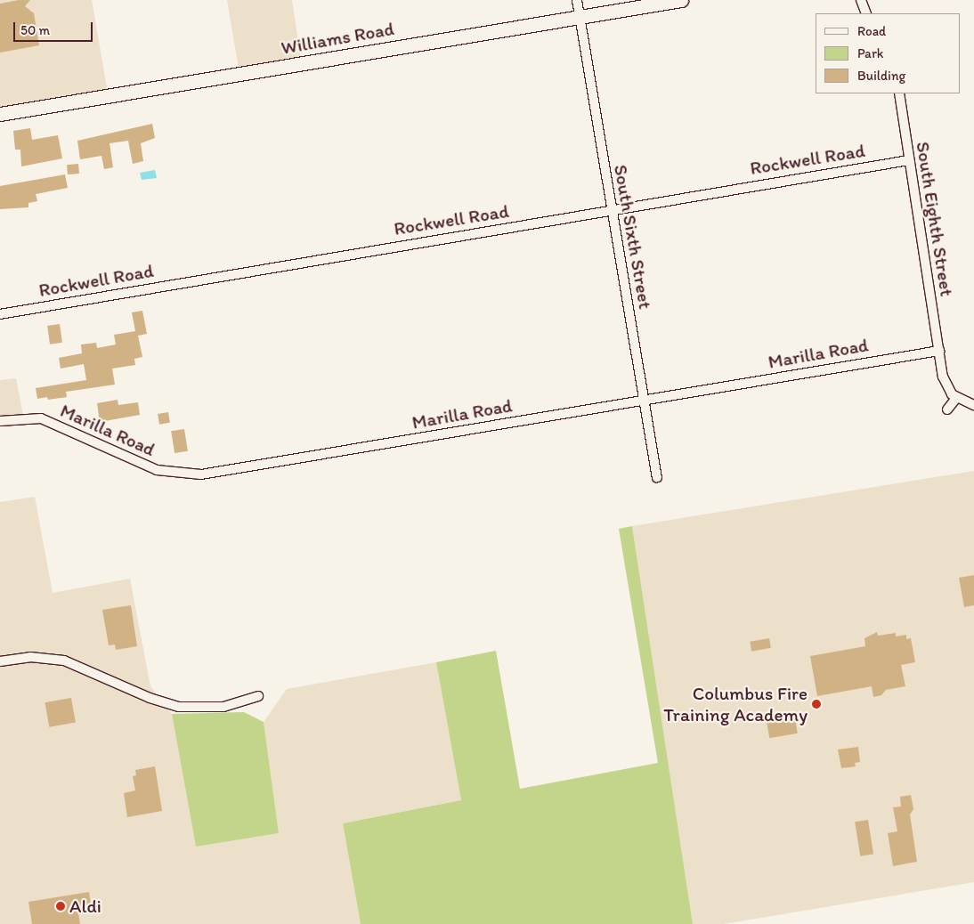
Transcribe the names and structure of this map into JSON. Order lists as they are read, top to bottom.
{
  "streets": {
    "main road": ["Williams Road"],
    "street": [
      "Rockwell Road",
      "South Eighth Street",
      "South Sixth Street",
      "Marilla Road"
    ]
  },
  "crossings": [
    ["Williams Road", "South Sixth Street"],
    ["Rockwell Road", "South Eighth Street"],
    ["Rockwell Road", "South Sixth Street"],
    ["South Eighth Street", "Marilla Road"],
    ["South Sixth Street", "Marilla Road"]
  ],
  "places": ["Columbus Fire Training Academy", "Aldi"],
  "legend": ["Road", "Park", "Building"],
  "scale_bar": "50 m"
}
